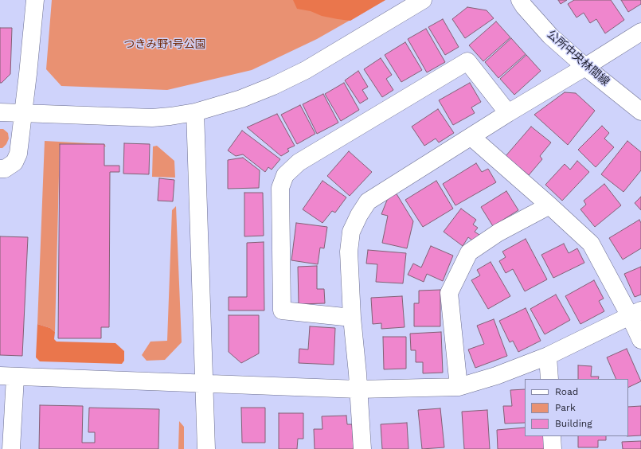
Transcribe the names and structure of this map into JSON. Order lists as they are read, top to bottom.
{
  "streets": {
    "street": ["公所中央林間線"]
  },
  "parks": ["つきみ野1号公園"],
  "legend": ["Road", "Park", "Building"]
}
